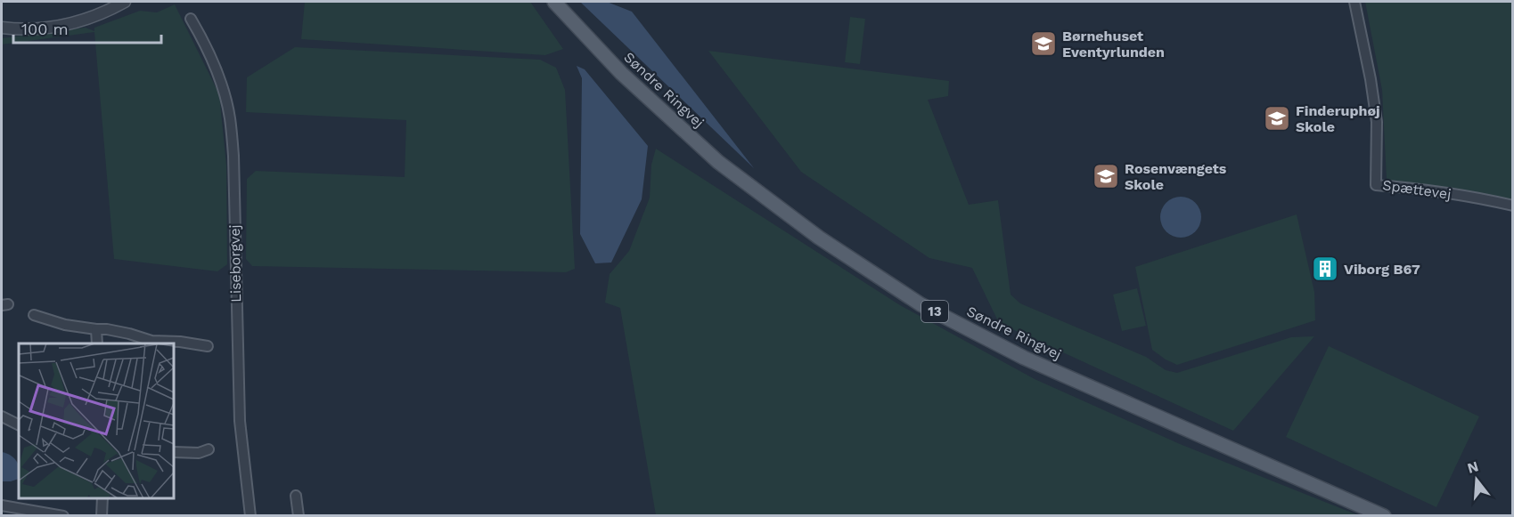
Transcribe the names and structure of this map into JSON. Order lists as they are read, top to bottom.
{
  "streets": {
    "main road": ["Søndre Ringvej", "13"],
    "street": ["Spættevej", "Liseborgvej"]
  },
  "places": {
    "school or university": ["Børnehuset Eventyrlunden", "Finderuphøj Skole", "Rosenvængets Skole"],
    "building": ["Viborg B67"]
  },
  "scale_bar": "100 m",
  "north": "top"
}
